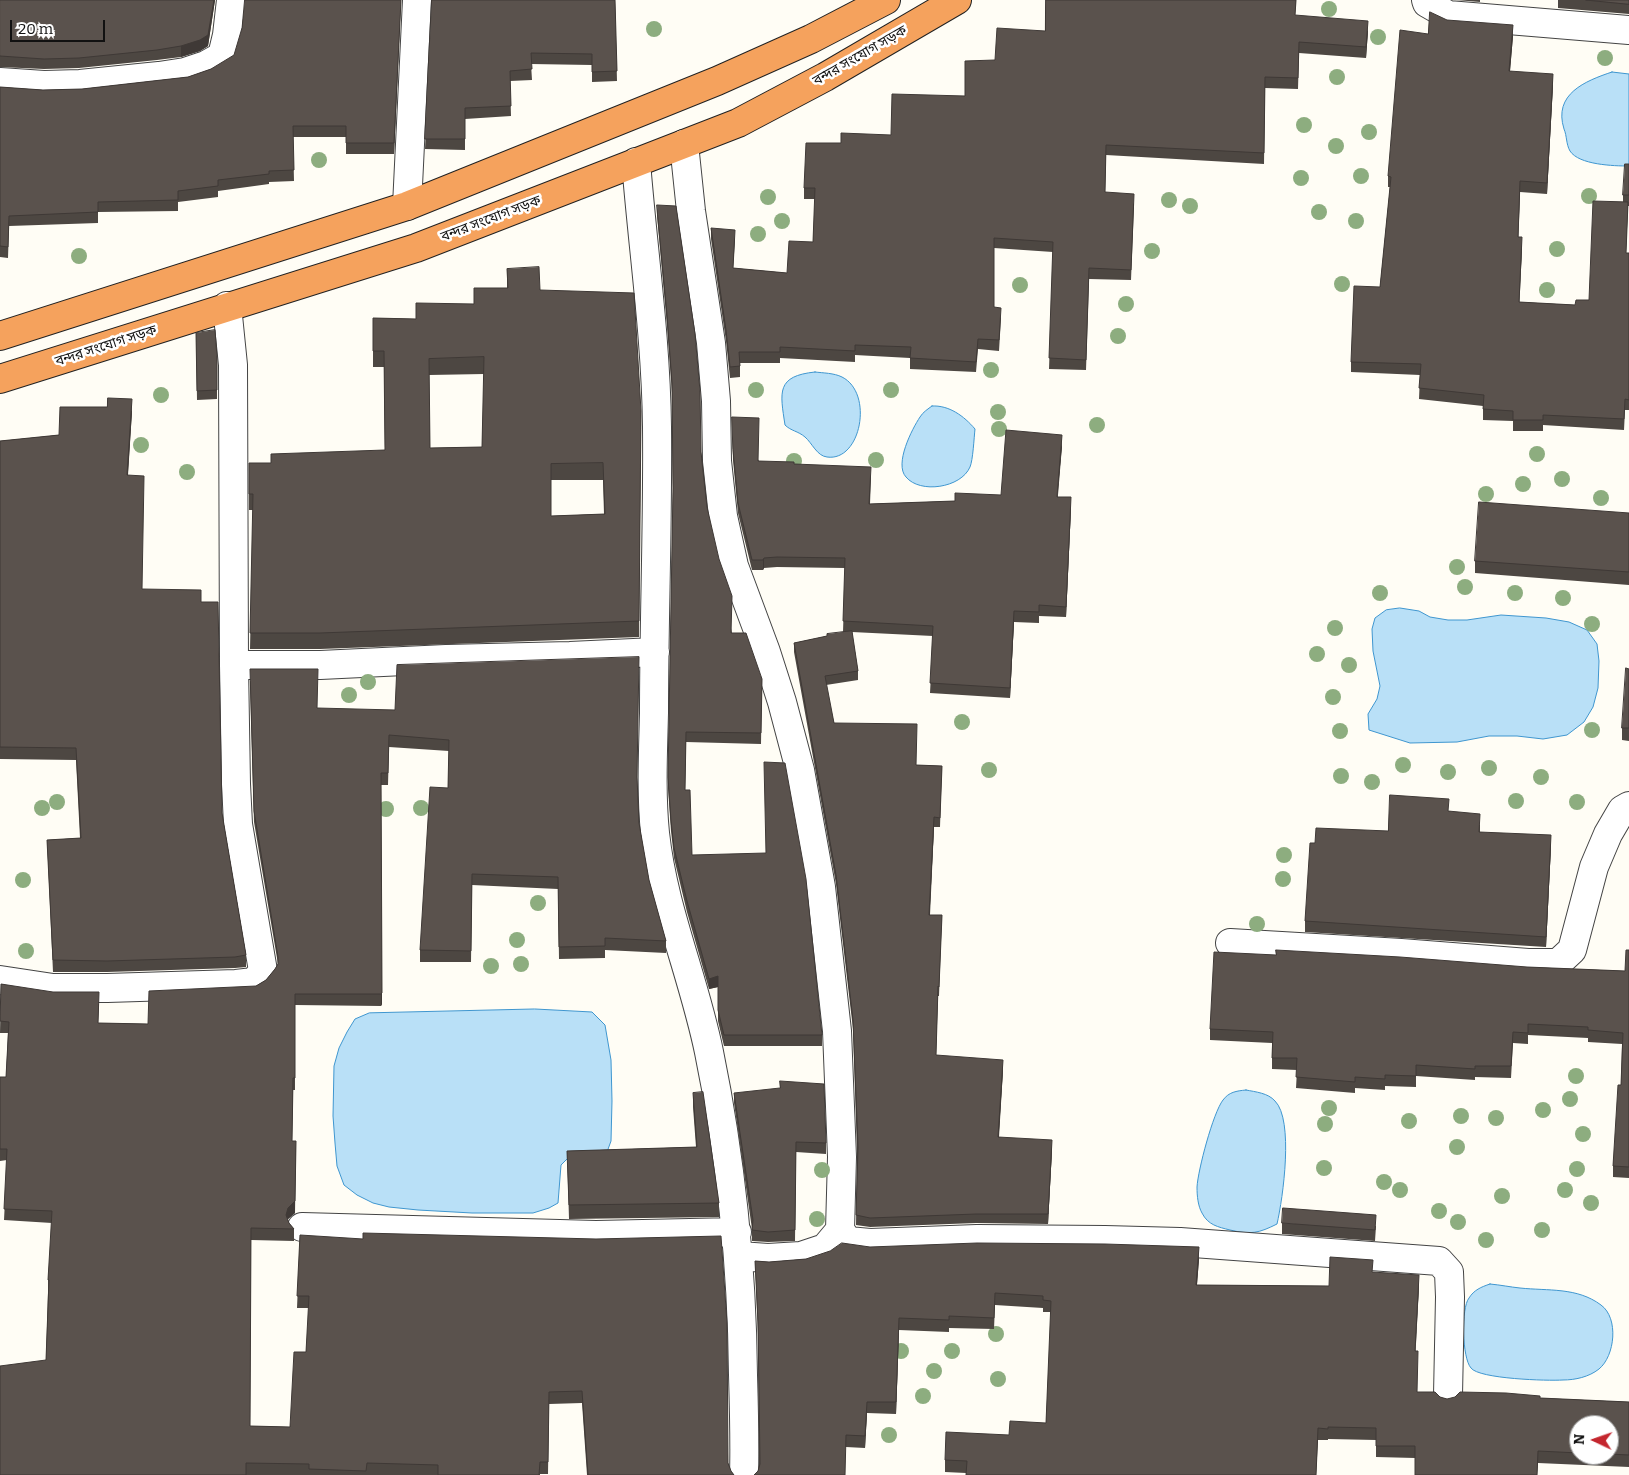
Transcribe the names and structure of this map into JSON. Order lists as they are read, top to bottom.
{
  "streets": {
    "highway": ["বন্দর সংযোগ সড়ক"]
  },
  "scale_bar": "20 m",
  "north": "left"
}
